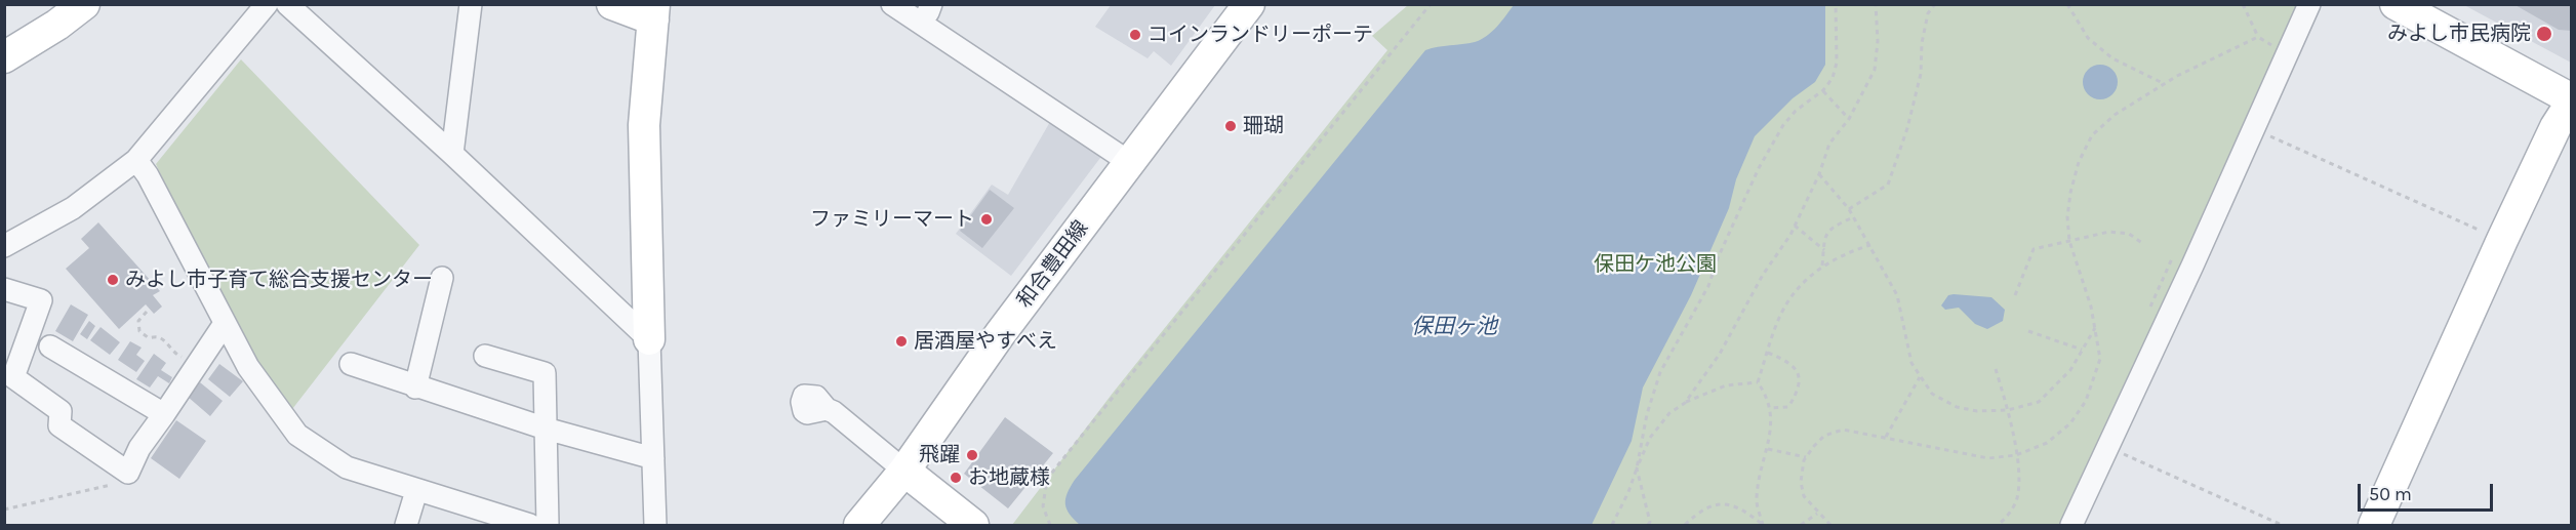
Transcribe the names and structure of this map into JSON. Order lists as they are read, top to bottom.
{
  "streets": {
    "street": ["和合豊田線"]
  },
  "water": ["保田ヶ池"],
  "parks": ["保田ケ池公園"],
  "places": [
    "みよし市民病院",
    "コインランドリーポーテ",
    "珊瑚",
    "ファミリーマート",
    "みよし市子育て総合支援センター",
    "居酒屋やすべえ",
    "飛躍",
    "お地蔵様"
  ],
  "scale_bar": "50 m"
}
